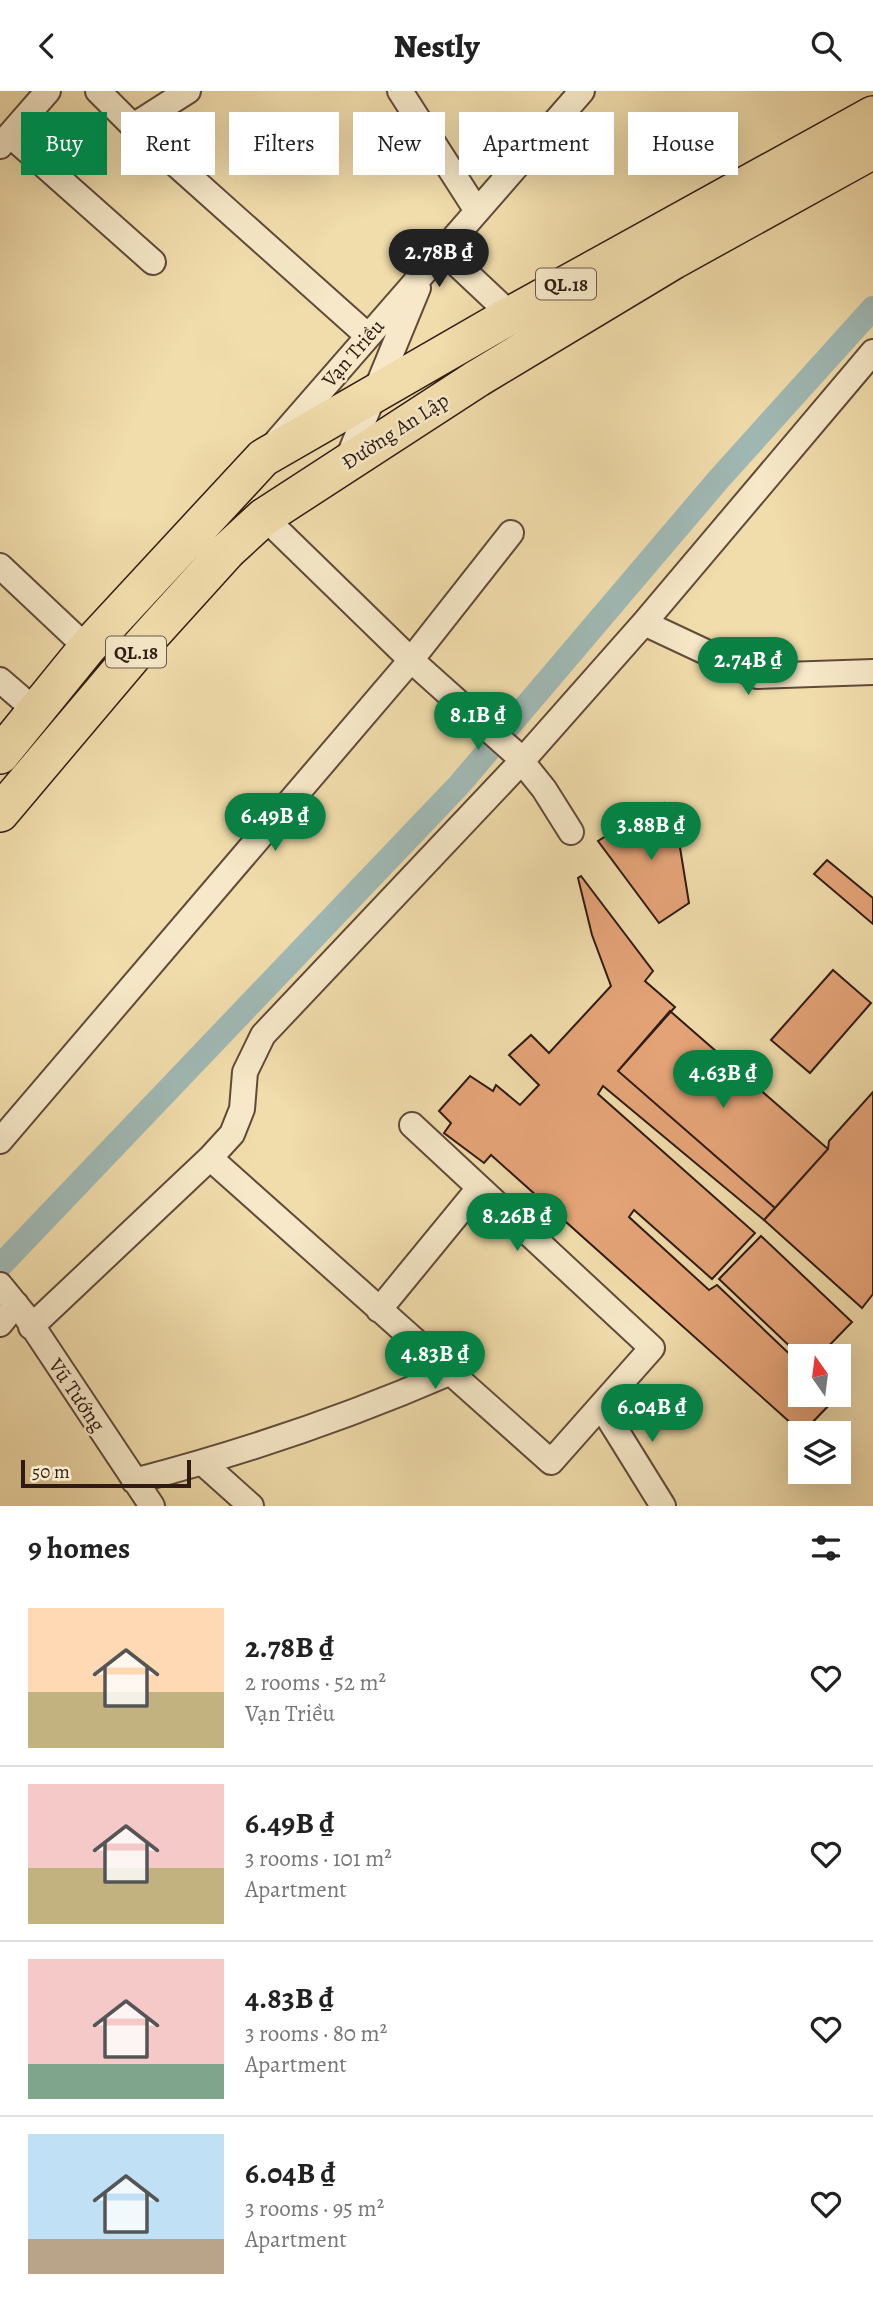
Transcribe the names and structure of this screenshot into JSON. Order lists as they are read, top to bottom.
{
  "streets": {
    "highway": ["QL.18", "Đường An Lập"],
    "street": ["Vạn Triều", "Vũ Tướng"]
  },
  "crossings": [
    ["Vạn Triều", "Đường An Lập"]
  ],
  "scale_bar": "50 m",
  "north": "top",
  "page": {
    "header": "Nestly",
    "chip": [
      "Buy",
      "Rent",
      "Filters",
      "New",
      "Apartment",
      "House"
    ],
    "price": [
      "2.78B ₫",
      "2.74B ₫",
      "8.1B ₫",
      "6.49B ₫",
      "3.88B ₫",
      "4.63B ₫",
      "8.26B ₫",
      "4.83B ₫",
      "6.04B ₫"
    ],
    "scale": "50 m",
    "heading": "9 homes",
    "list": [
      {
        "name": "2.78B ₫",
        "note": "2 rooms · 52 m² · Vạn Triều"
      },
      {
        "name": "6.49B ₫",
        "note": "3 rooms · 101 m² · Apartment"
      },
      {
        "name": "4.83B ₫",
        "note": "3 rooms · 80 m² · Apartment"
      },
      {
        "name": "6.04B ₫",
        "note": "3 rooms · 95 m² · Apartment"
      }
    ]
  }
}
